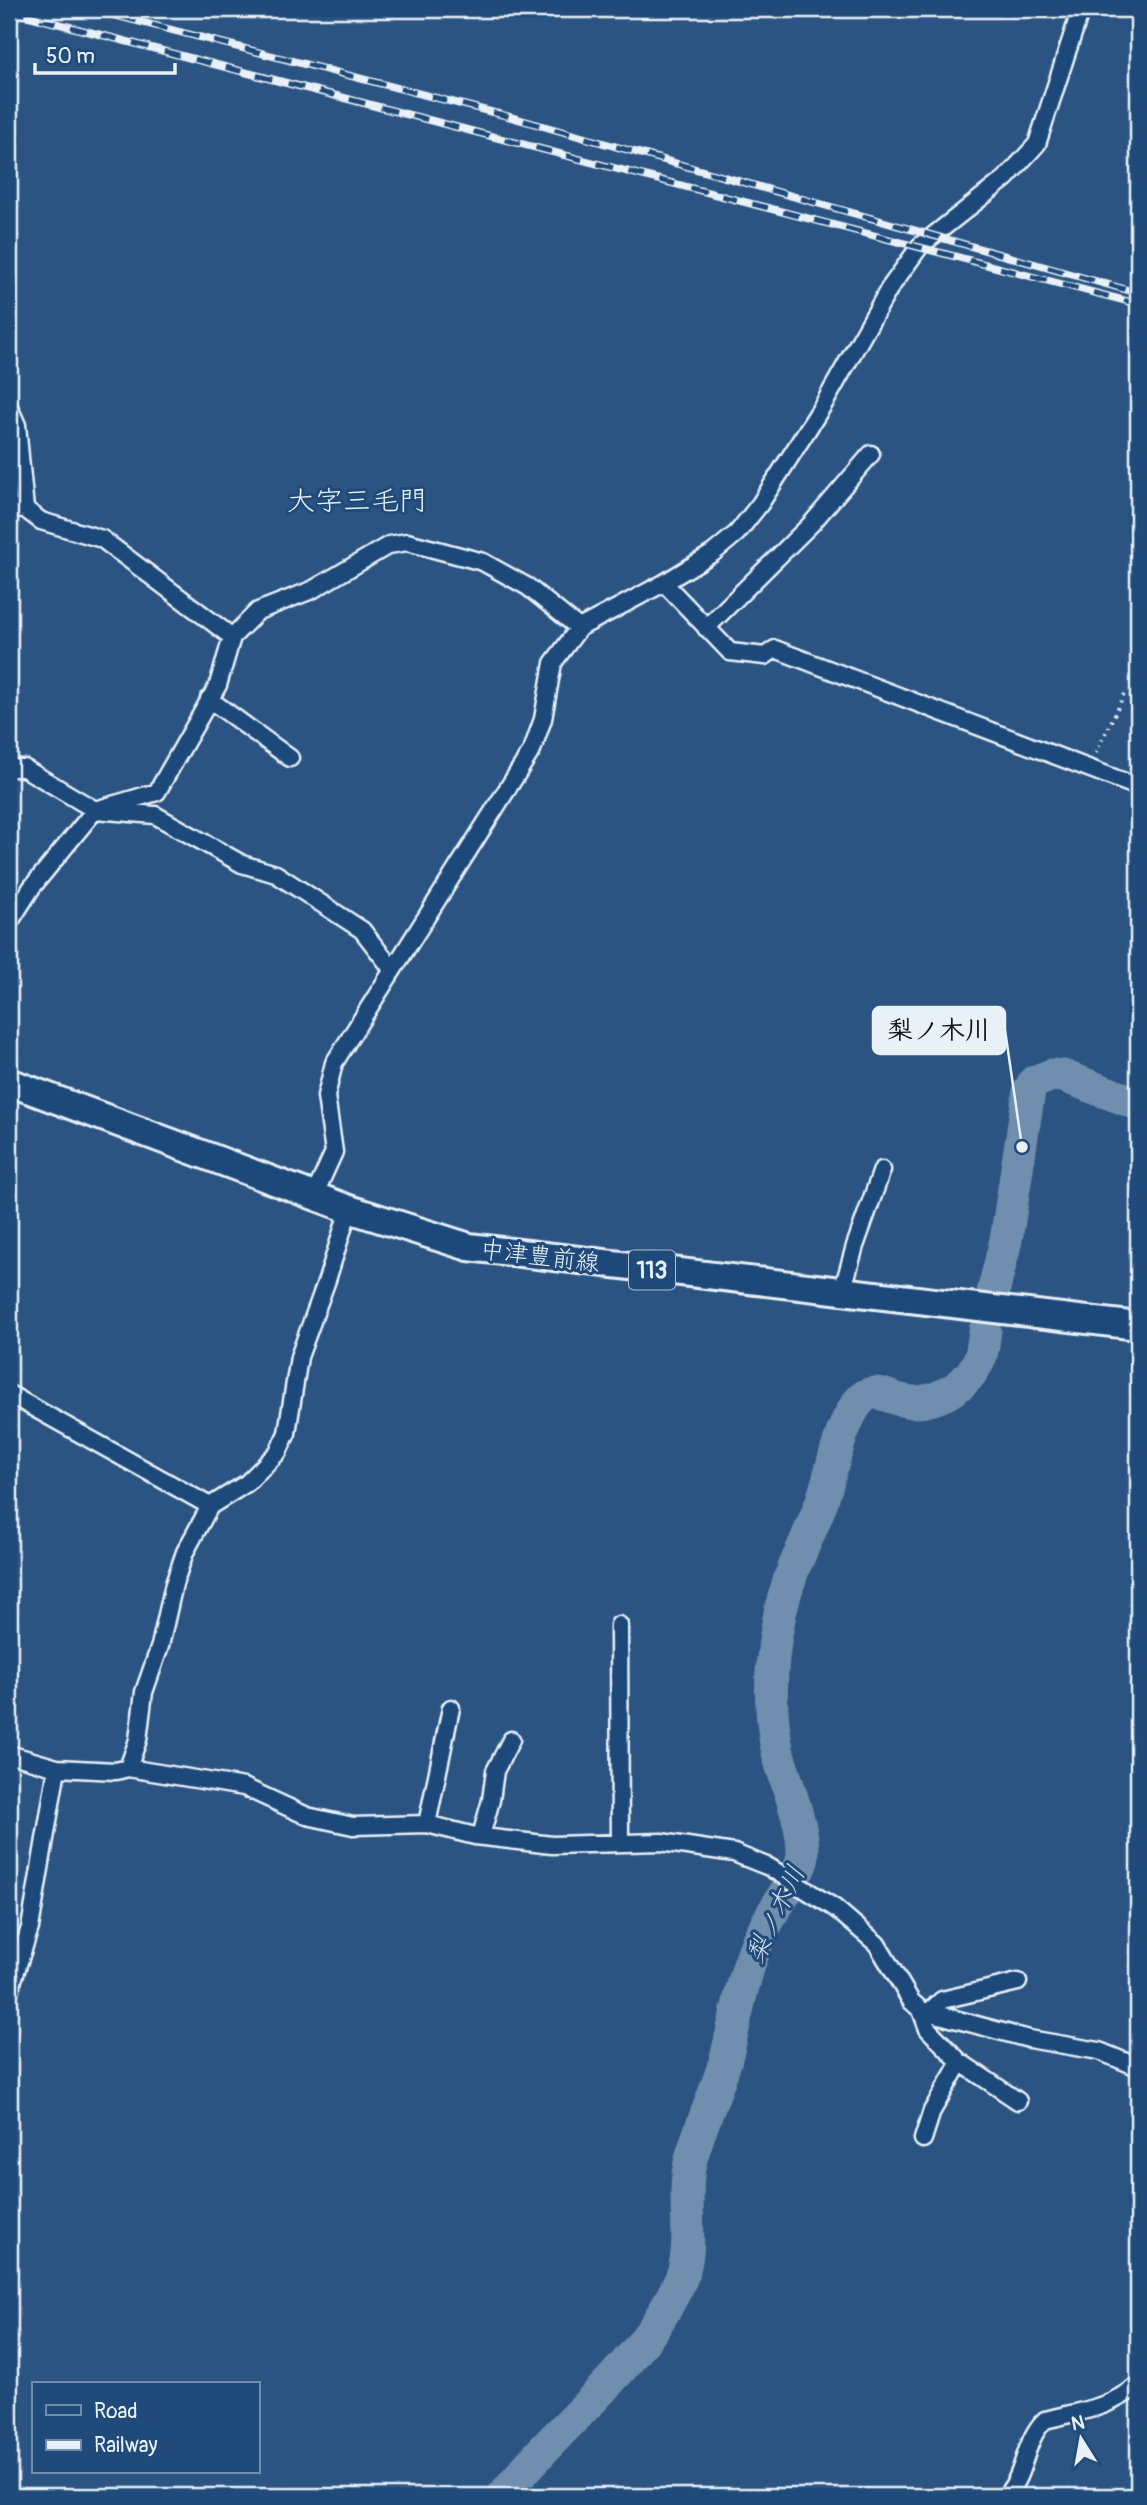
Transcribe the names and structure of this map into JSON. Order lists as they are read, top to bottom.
{
  "streets": {
    "main road": ["中津豊前線", "113"]
  },
  "districts": ["大字三毛門"],
  "water": ["梨ノ木川"],
  "places": ["梨ノ木川"],
  "legend": ["Road", "Railway"],
  "scale_bar": "50 m",
  "north": "top"
}
